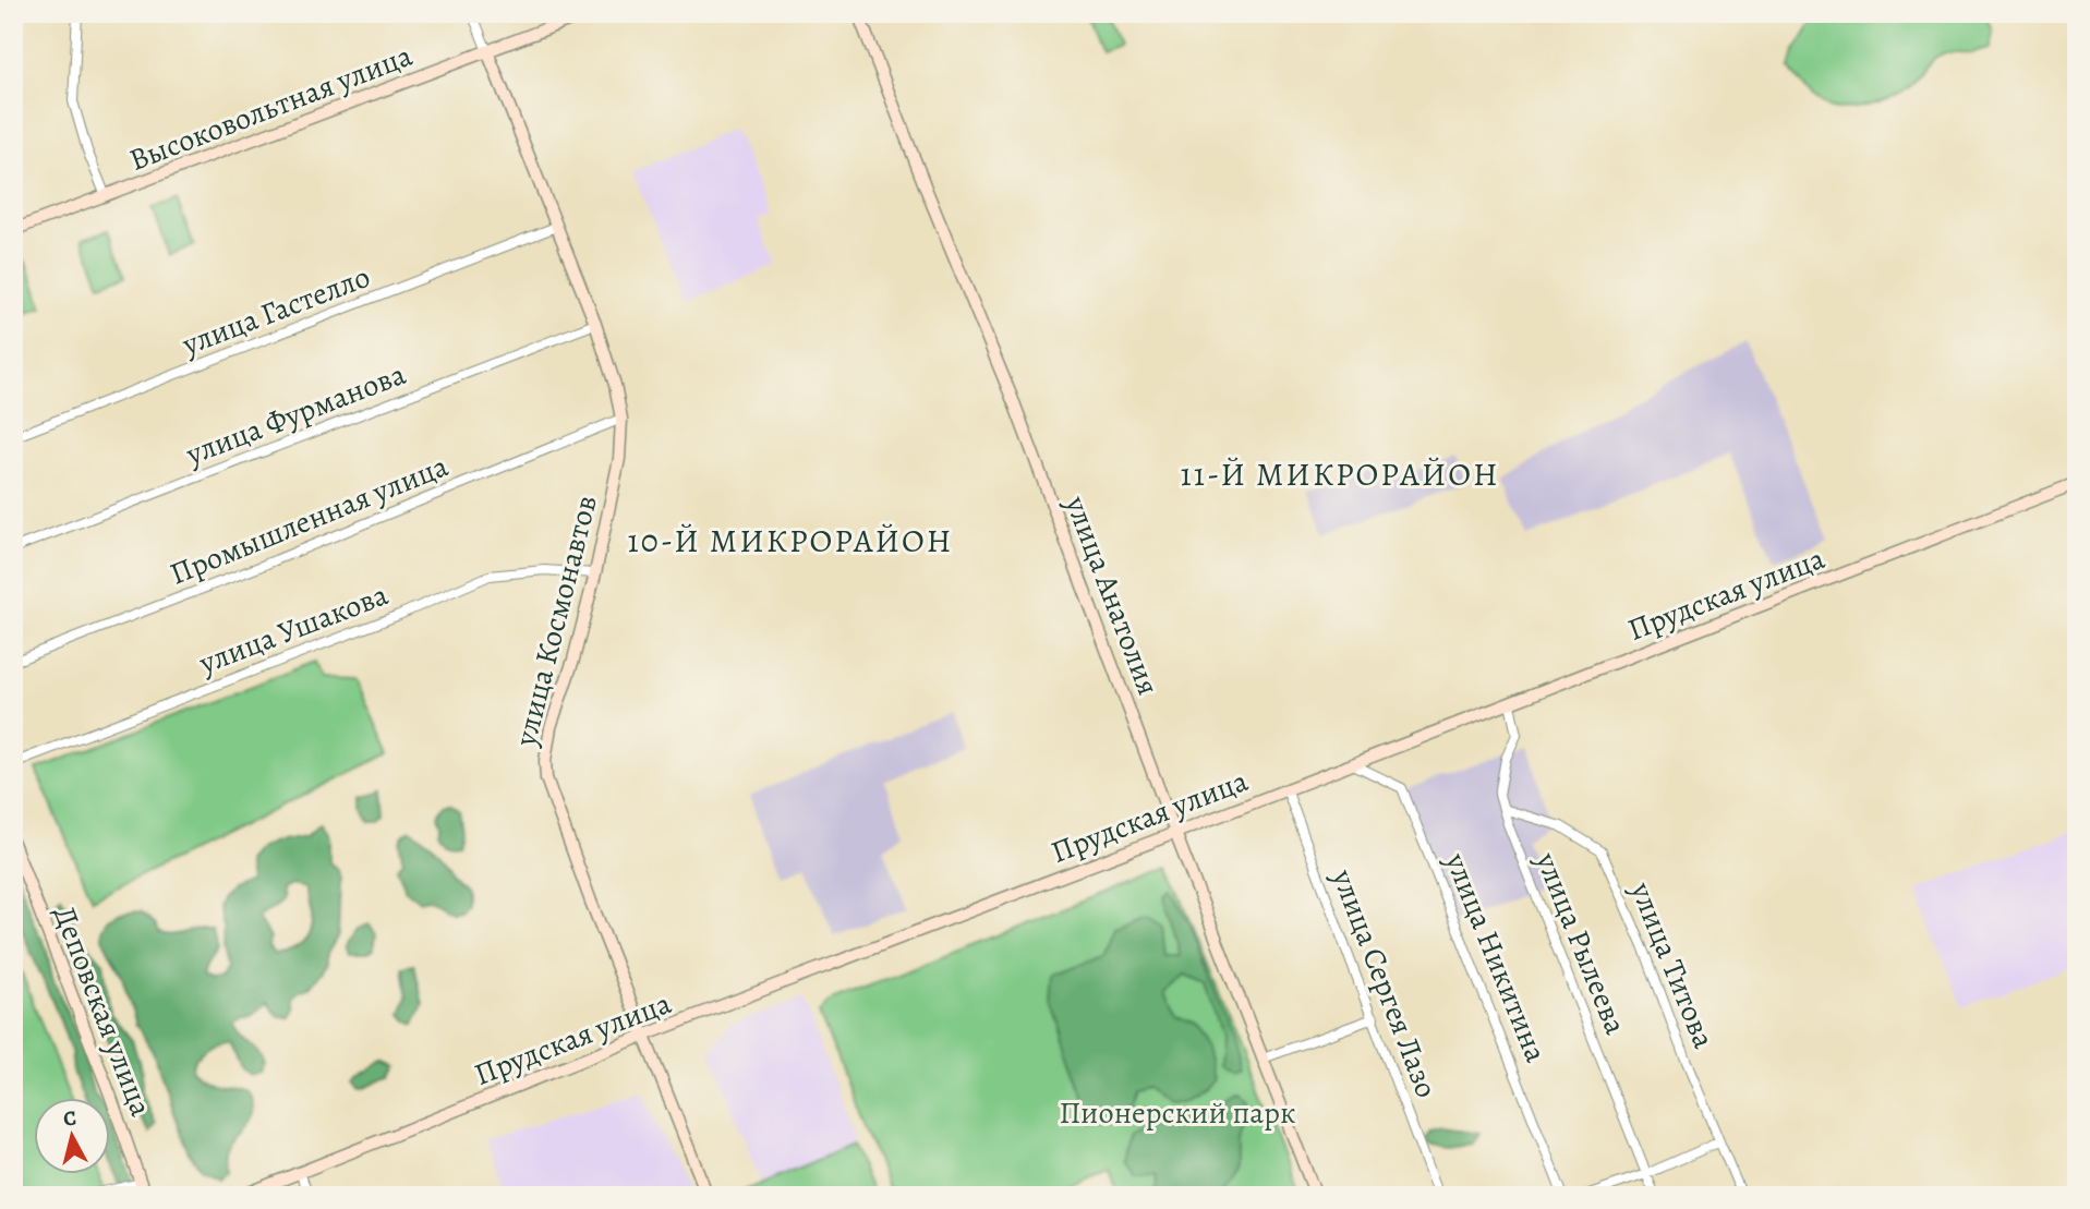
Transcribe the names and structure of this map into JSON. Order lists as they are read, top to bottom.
{
  "streets": {
    "street": [
      "Высоковольтная улица",
      "улица Гастелло",
      "улица Фурманова",
      "Промышленная улица",
      "Прудская улица",
      "улица Анатолия",
      "улица Космонавтов",
      "улица Ушакова",
      "улица Рылеева",
      "улица Никитина",
      "улица Титова",
      "улица Сергея Лазо",
      "Деповская улица"
    ]
  },
  "crossings": [
    ["Высоковольтная улица", "улица Космонавтов"],
    ["улица Гастелло", "улица Космонавтов"],
    ["улица Фурманова", "улица Космонавтов"],
    ["Промышленная улица", "улица Космонавтов"],
    ["Прудская улица", "улица Анатолия"],
    ["Прудская улица", "улица Космонавтов"],
    ["Прудская улица", "улица Рылеева"],
    ["Прудская улица", "улица Никитина"],
    ["Прудская улица", "улица Сергея Лазо"],
    ["улица Космонавтов", "улица Ушакова"],
    ["улица Рылеева", "улица Титова"]
  ],
  "districts": ["11-Й МИКРОРАЙОН", "10-Й МИКРОРАЙОН"],
  "parks": ["Пионерский парк"],
  "north": "top"
}
